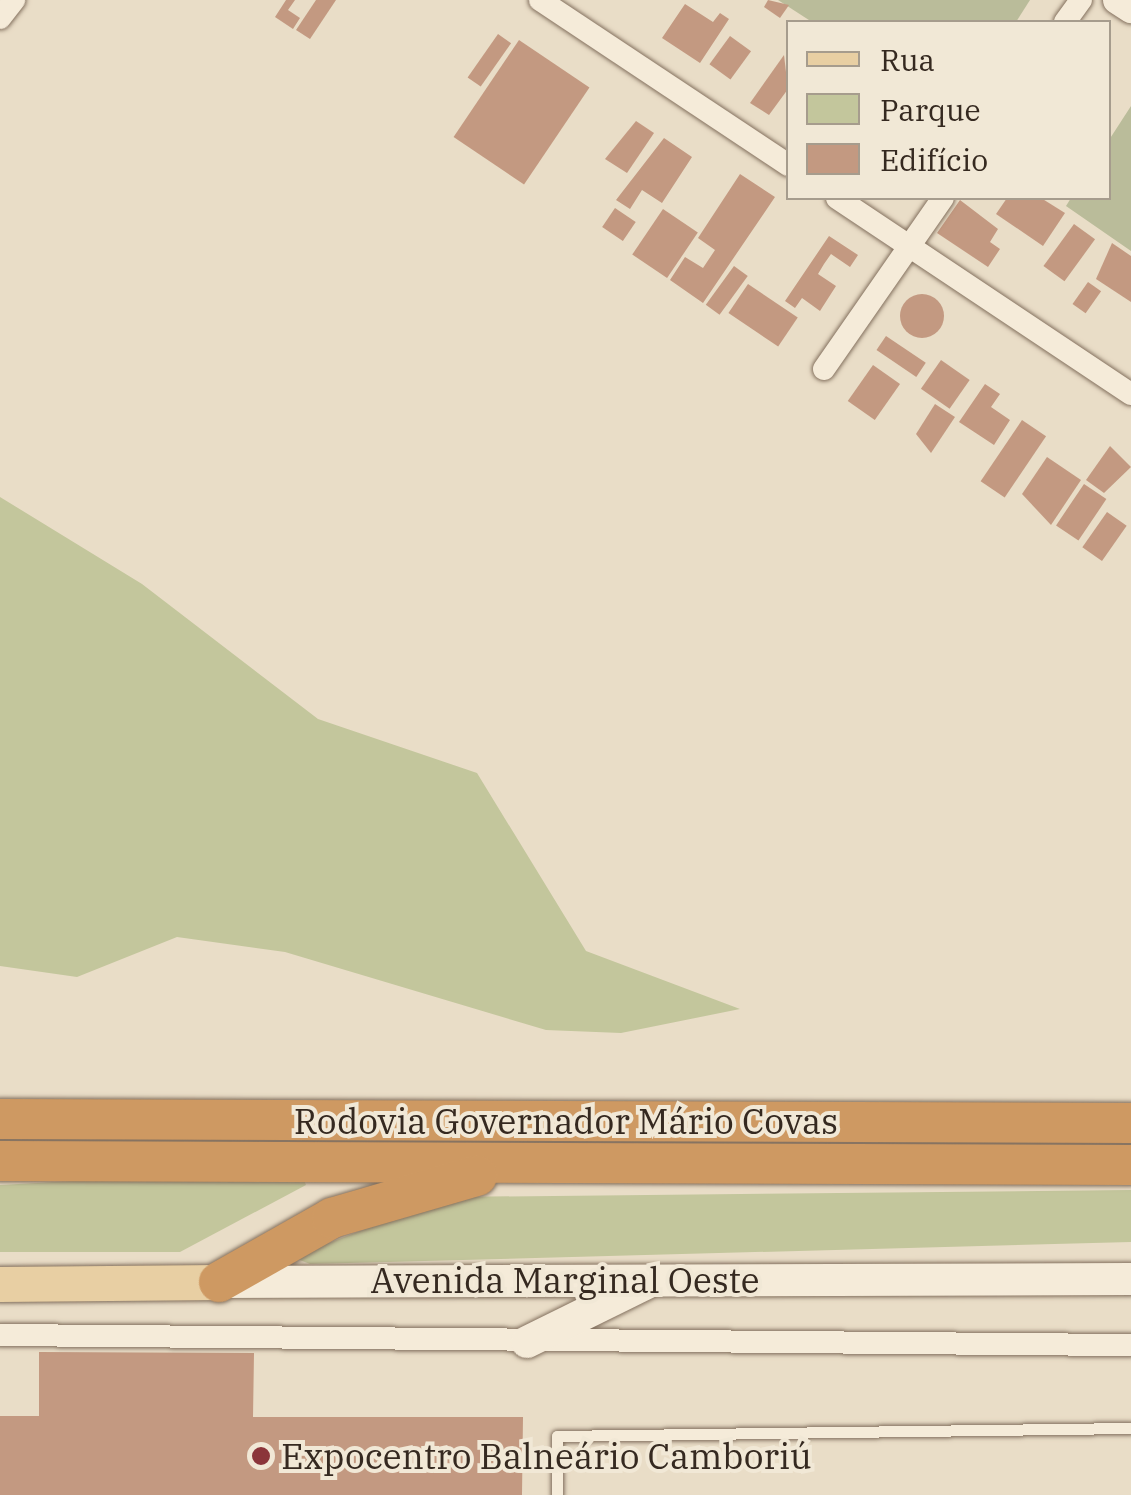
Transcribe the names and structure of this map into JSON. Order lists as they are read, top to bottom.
{
  "streets": {
    "highway": ["Rodovia Governador Mário Covas"],
    "main road": ["Avenida Marginal Oeste"]
  },
  "places": ["Expocentro Balneário Camboriú"],
  "legend": ["Rua", "Parque", "Edifício"]
}
